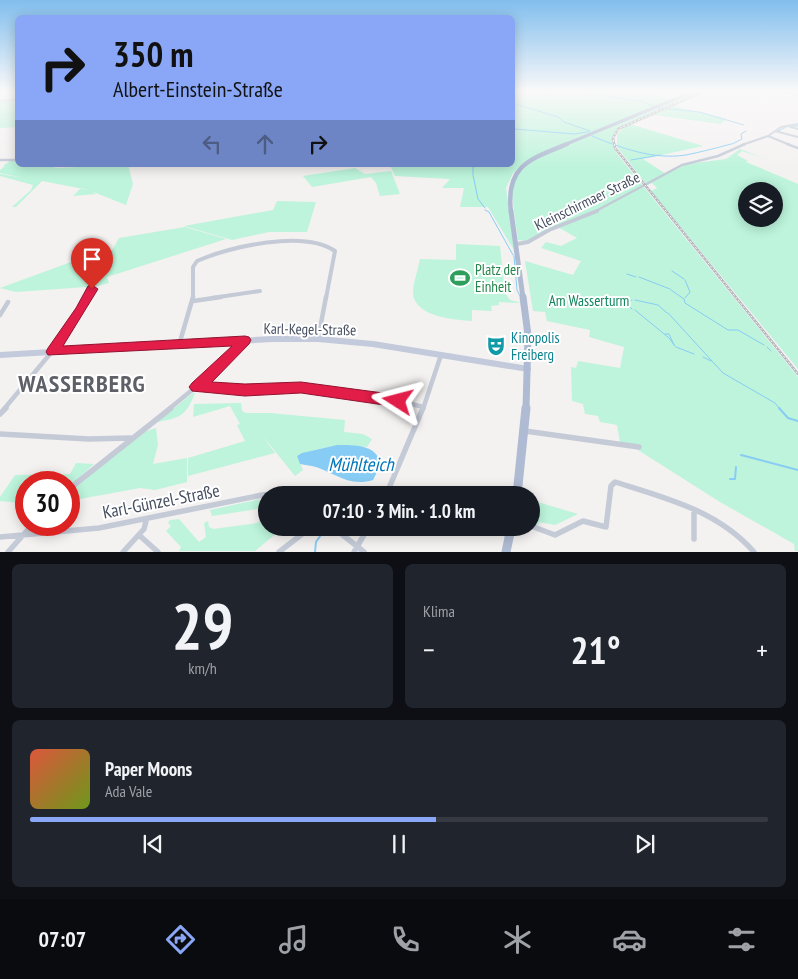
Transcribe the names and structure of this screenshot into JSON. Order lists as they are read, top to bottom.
{
  "streets": {
    "street": ["Kleinschirmaer Straße", "Karl-Kegel-Straße", "Karl-Günzel-Straße"]
  },
  "districts": ["WASSERBERG"],
  "water": ["Mühlteich"],
  "parks": ["Am Wasserturm"],
  "places": {
    "sports": ["Platz der Einheit"],
    "theatre": ["Kinopolis Freiberg"]
  },
  "page": {
    "turn": ["350 m", "Albert-Einstein-Straße"],
    "limit": "30",
    "trip": "07:10 · 3 Min. · 1.0 km",
    "tile": [
      ["29", "km/h"],
      "Klima"
    ],
    "heat": ["−", "21°", "+"],
    "song": ["Paper Moons", "Ada Vale"],
    "tabs": "07:07"
  }
}
